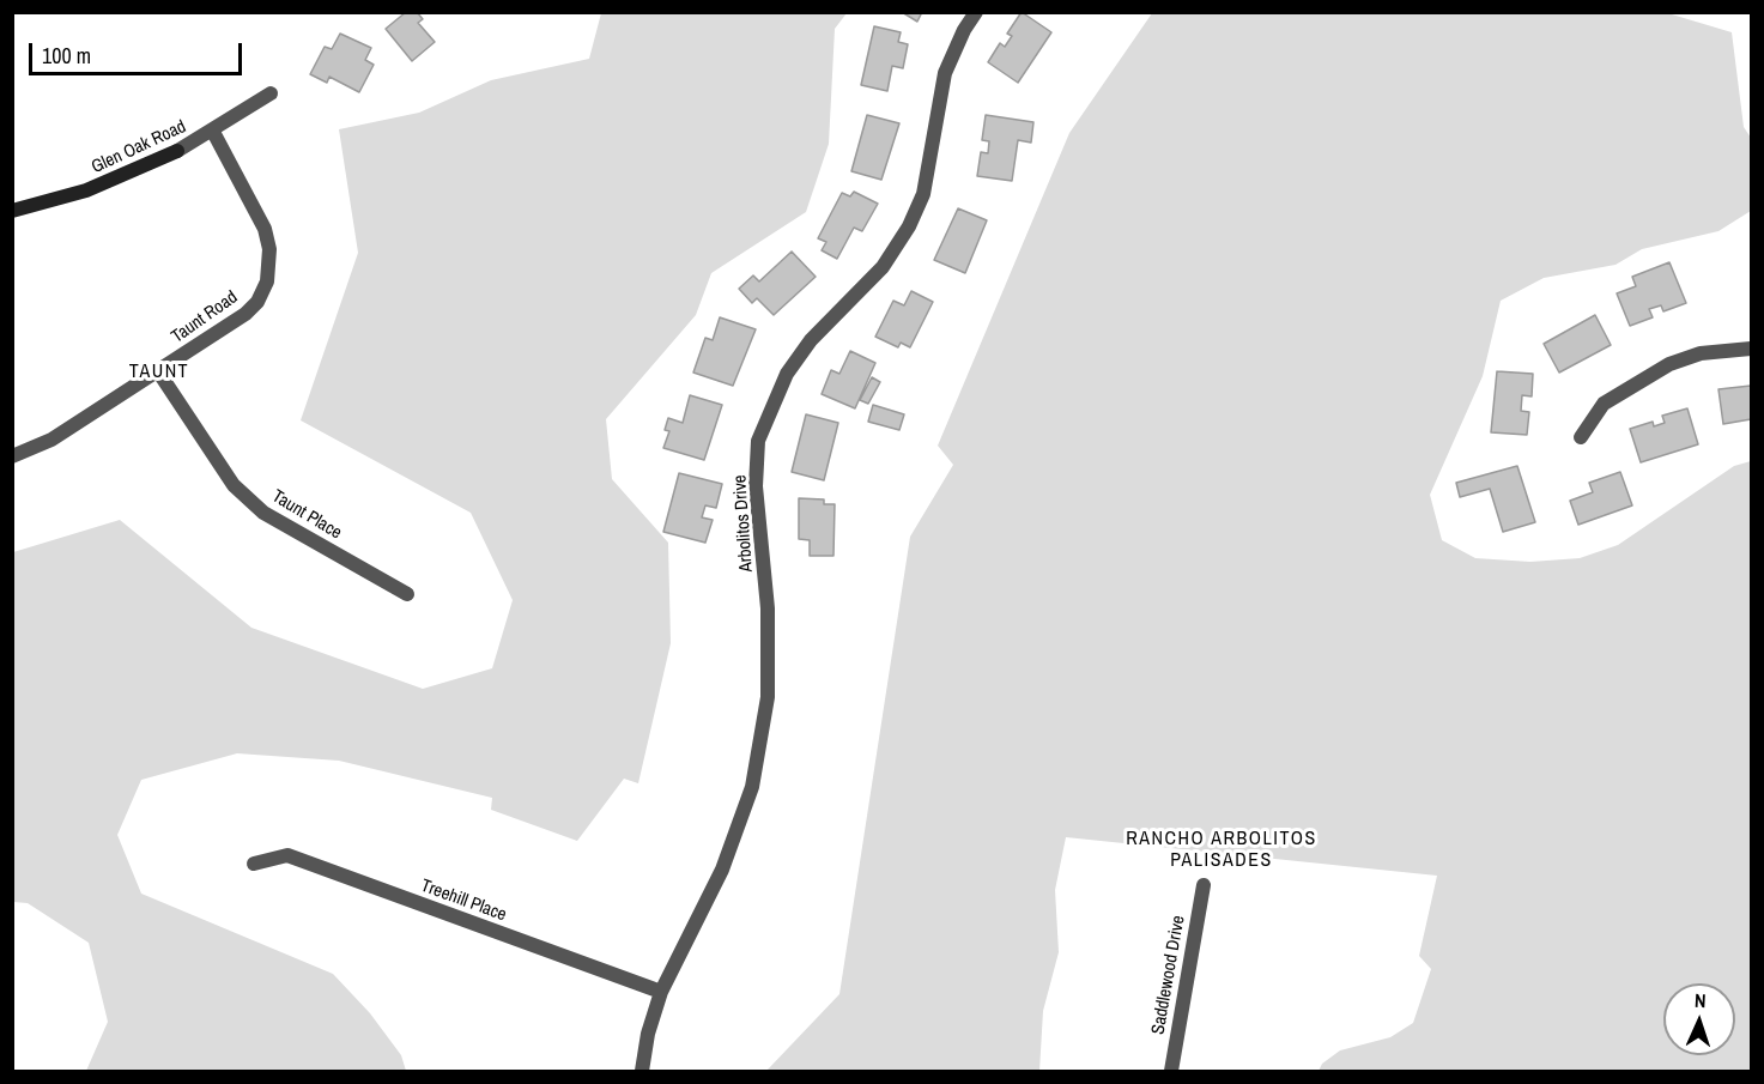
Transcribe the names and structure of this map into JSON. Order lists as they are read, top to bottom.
{
  "streets": {
    "street": [
      "Glen Oak Road",
      "Taunt Road",
      "Taunt Place",
      "Arbolitos Drive",
      "Treehill Place",
      "Saddlewood Drive"
    ]
  },
  "crossings": [
    ["Glen Oak Road", "Taunt Road"],
    ["Taunt Road", "Taunt Place"],
    ["Arbolitos Drive", "Treehill Place"]
  ],
  "districts": ["TAUNT", "RANCHO ARBOLITOS PALISADES"],
  "scale_bar": "100 m",
  "north": "top"
}
